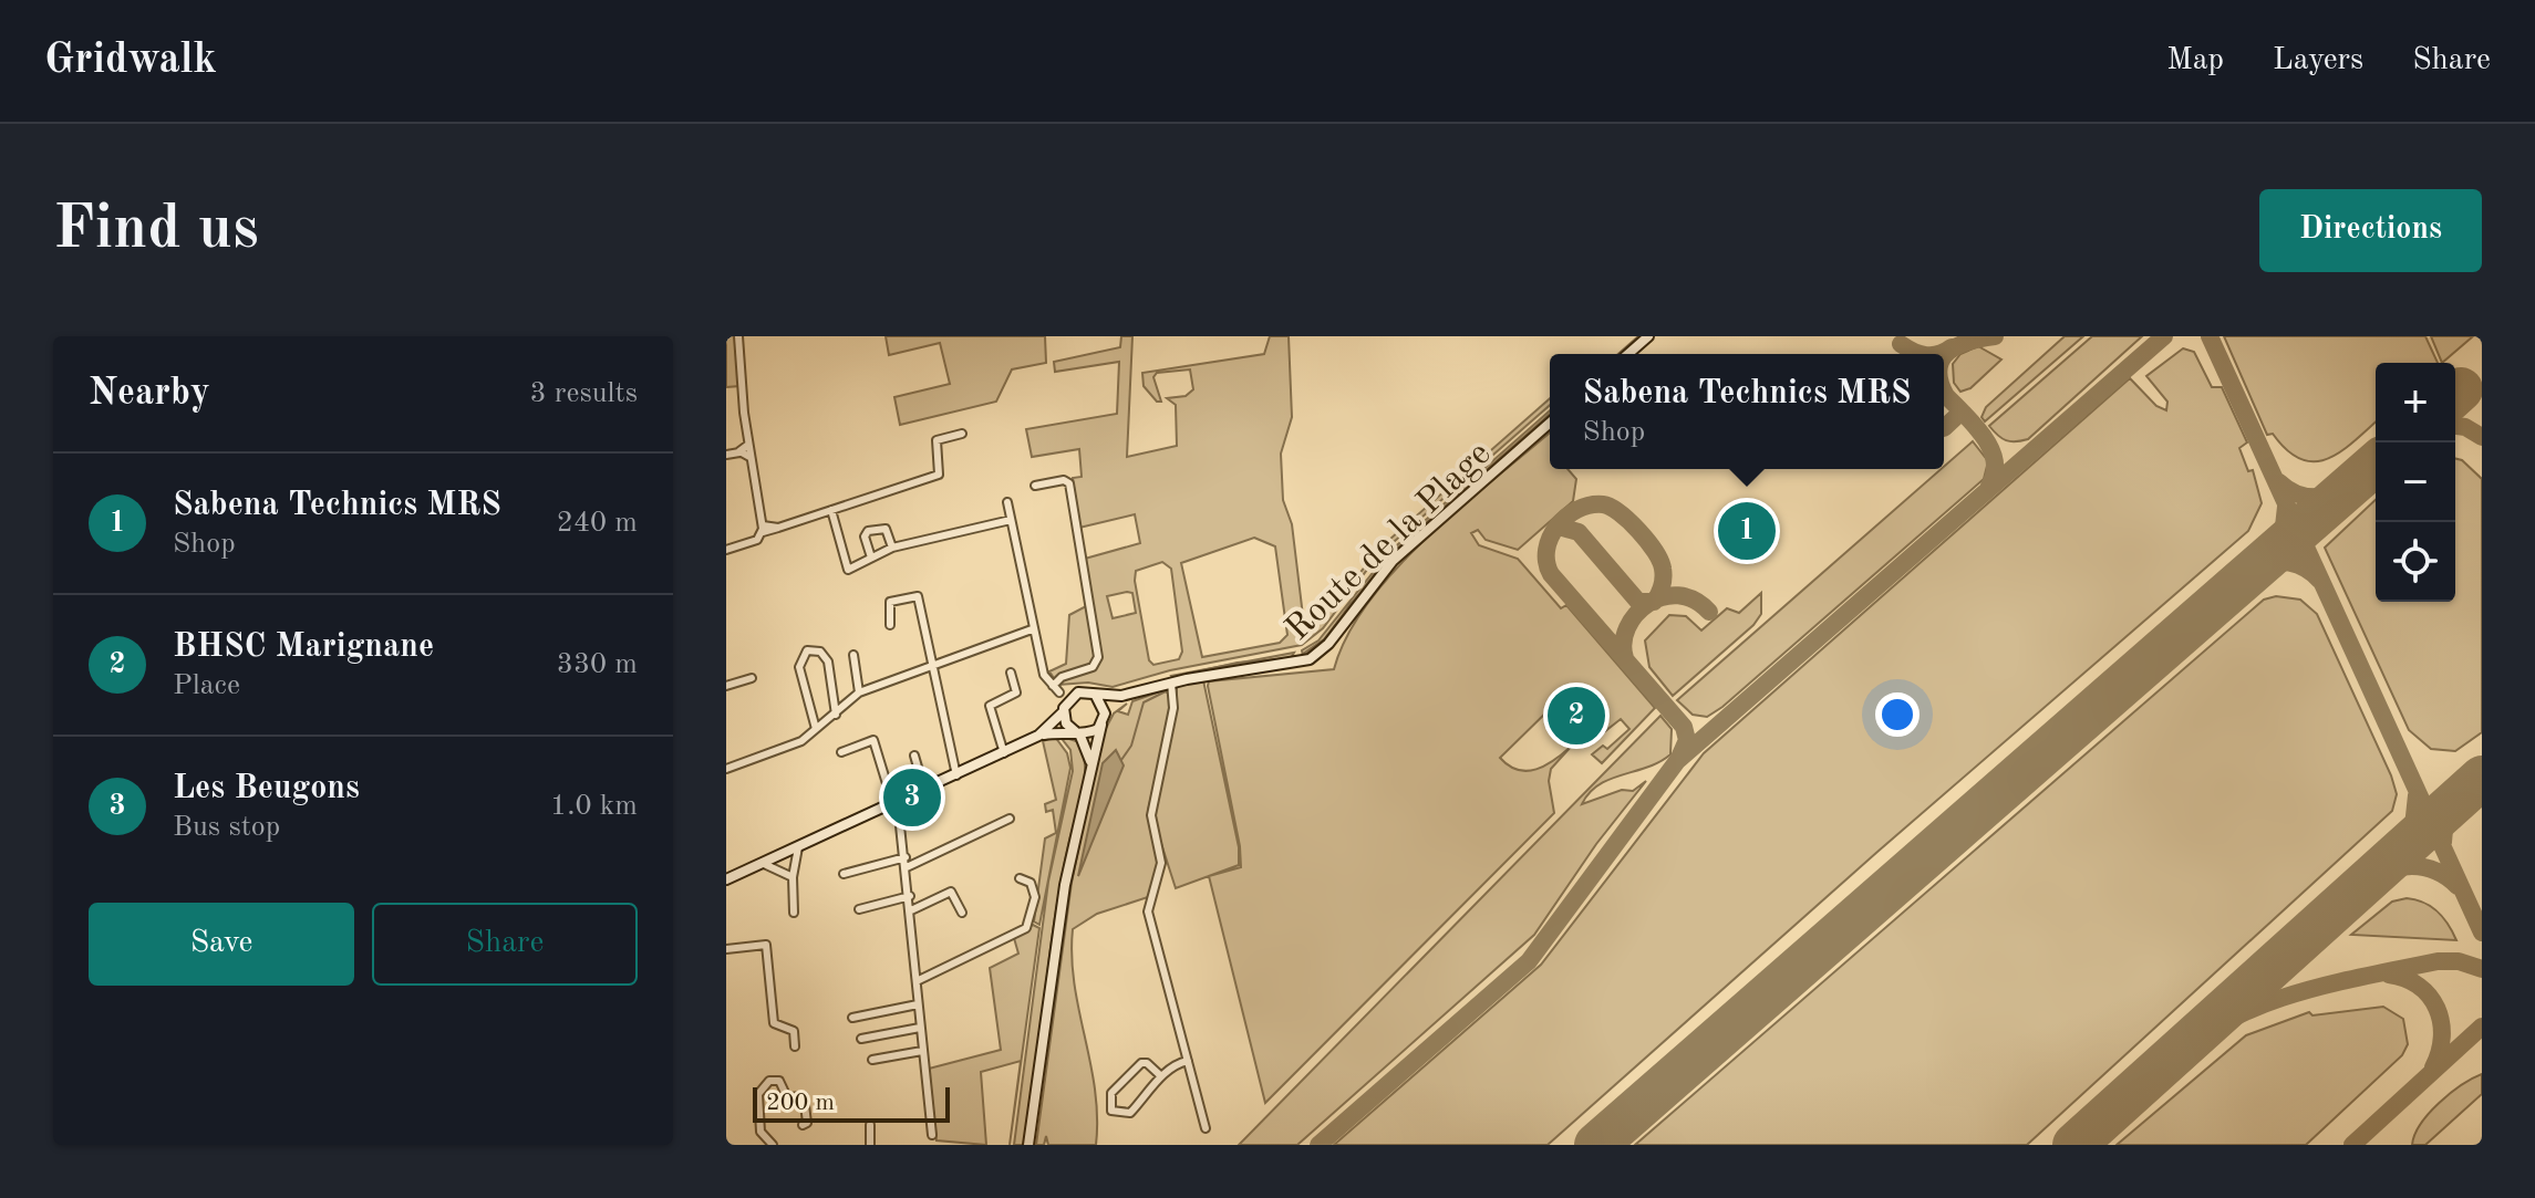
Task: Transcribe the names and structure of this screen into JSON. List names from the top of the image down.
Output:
{
  "streets": {
    "street": ["Route de la Plage"]
  },
  "scale_bar": "200 m",
  "page": {
    "header": "Gridwalk",
    "nav": ["Map", "Layers", "Share"],
    "buttons": [
      "Directions",
      ["Save", "Share"]
    ],
    "title": "Find us",
    "heading": ["Nearby", "3 results"],
    "popup": ["Sabena Technics MRS", "Shop"],
    "map_buttons": ["+", "−"],
    "list": [
      {
        "mark": "1",
        "name": "Sabena Technics MRS",
        "note": "Shop",
        "value": "240 m"
      },
      {
        "mark": "2",
        "name": "BHSC Marignane",
        "note": "Place",
        "value": "330 m"
      },
      {
        "mark": "3",
        "name": "Les Beugons",
        "note": "Bus stop",
        "value": "1.0 km"
      }
    ],
    "pins": ["1", "2", "3"],
    "scale": "200 m"
  }
}
